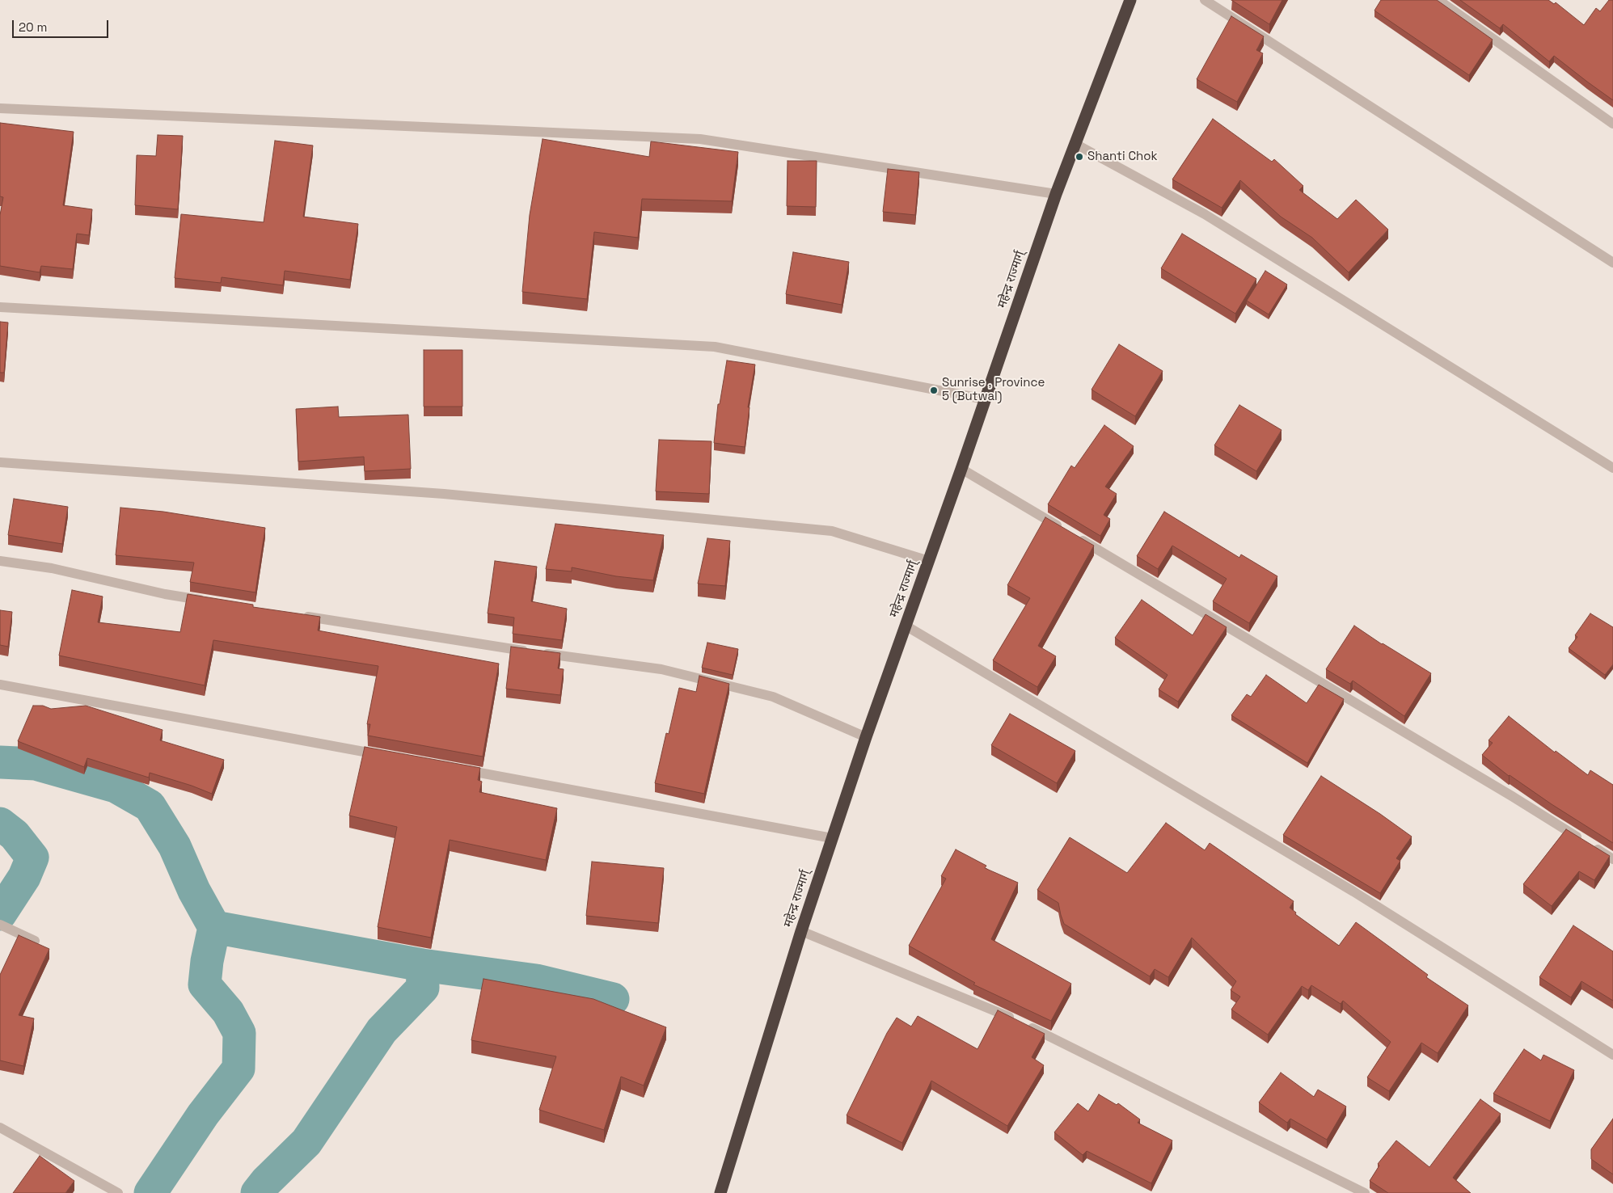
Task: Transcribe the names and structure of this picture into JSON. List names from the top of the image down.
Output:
{
  "streets": {
    "highway": ["महेन्द्र राज्मार्ग्"]
  },
  "places": ["Shanti Chok", "Sunrise , Province 5 (Butwal)"],
  "scale_bar": "20 m"
}
